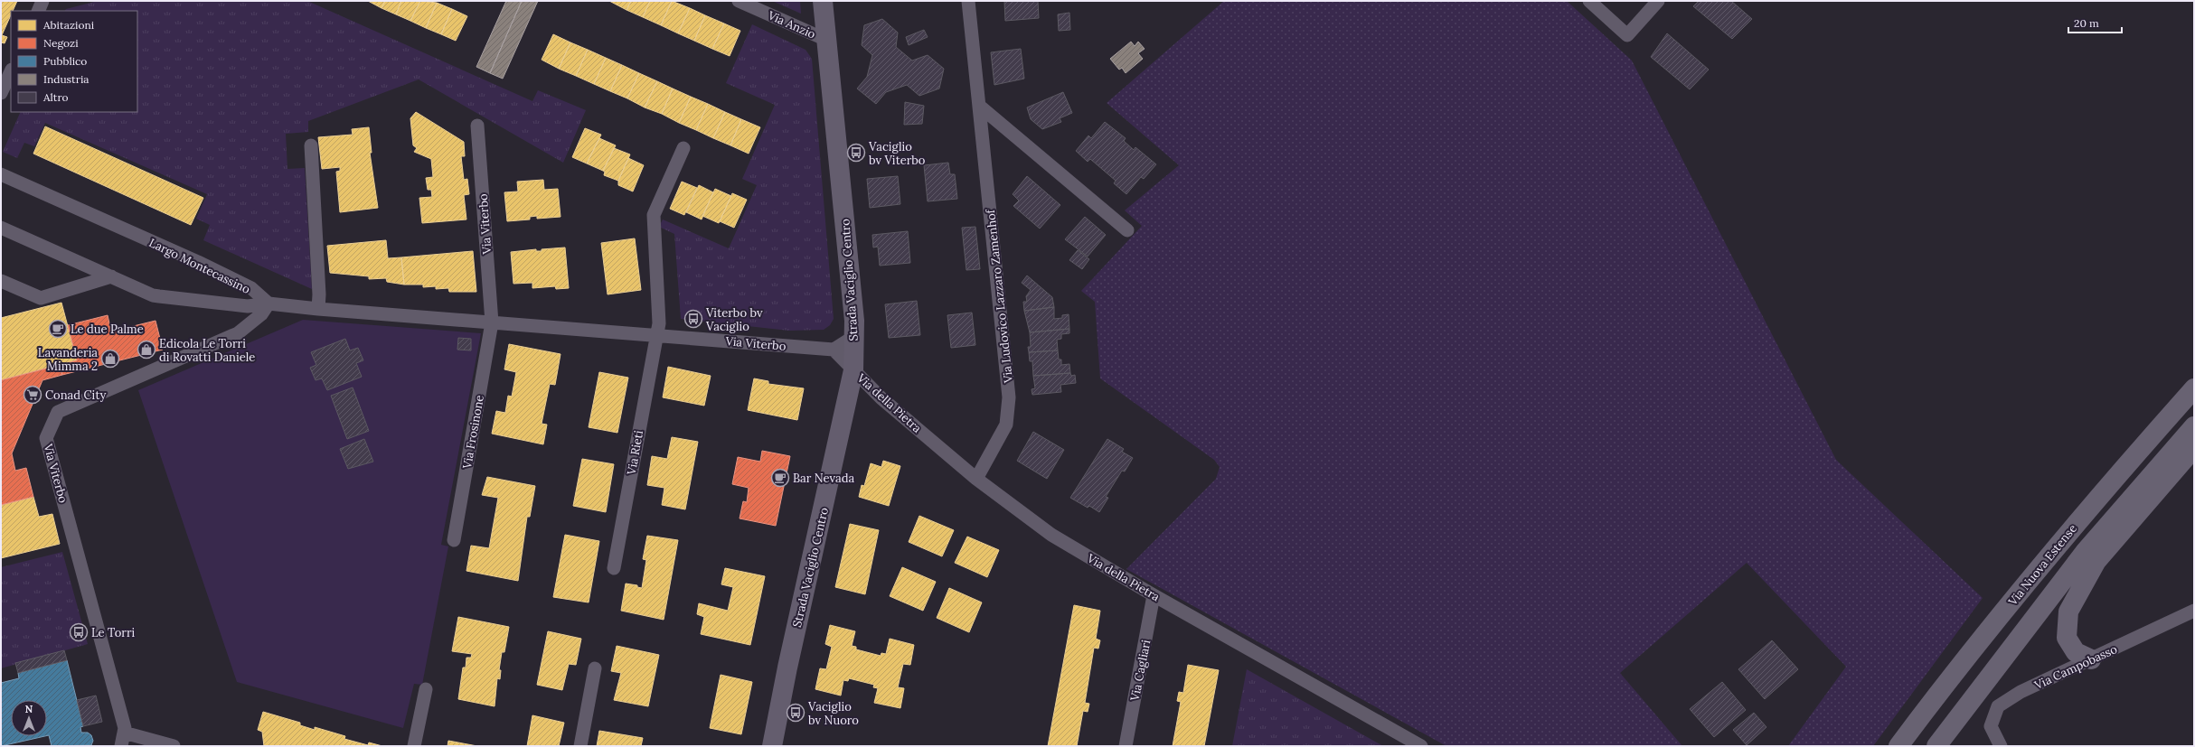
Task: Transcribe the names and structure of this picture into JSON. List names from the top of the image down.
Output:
{
  "streets": {
    "highway": ["Via Nuova Estense"],
    "street": [
      "Via Anzio",
      "Via Viterbo",
      "Largo Montecassino",
      "Strada Vaciglio Centro",
      "Via Ludovico Lazzaro Zamenhof",
      "Via della Pietra",
      "Via Frosinone",
      "Via Rieti",
      "Via Campobasso",
      "Via Cagliari"
    ]
  },
  "crossings": [
    ["Via Anzio", "Strada Vaciglio Centro"],
    ["Via Viterbo", "Largo Montecassino"],
    ["Via Viterbo", "Via Frosinone"],
    ["Via Viterbo", "Via Rieti"],
    ["Strada Vaciglio Centro", "Via della Pietra"],
    ["Via Ludovico Lazzaro Zamenhof", "Via della Pietra"],
    ["Via della Pietra", "Via Cagliari"]
  ],
  "places": {
    "bus stop": [
      "Vaciglio bv Viterbo",
      "Viterbo bv Vaciglio",
      "Le Torri",
      "Vaciglio bv Nuoro"
    ],
    "cafe": ["Le due Palme", "Bar Nevada"],
    "shop": ["Edicola Le Torri di Rovatti Daniele", "Lavanderia Mimma 2"],
    "supermarket": ["Conad City"]
  },
  "legend": [
    "Abitazioni",
    "Negozi",
    "Pubblico",
    "Industria",
    "Altro"
  ],
  "scale_bar": "20 m",
  "north": "top"
}
